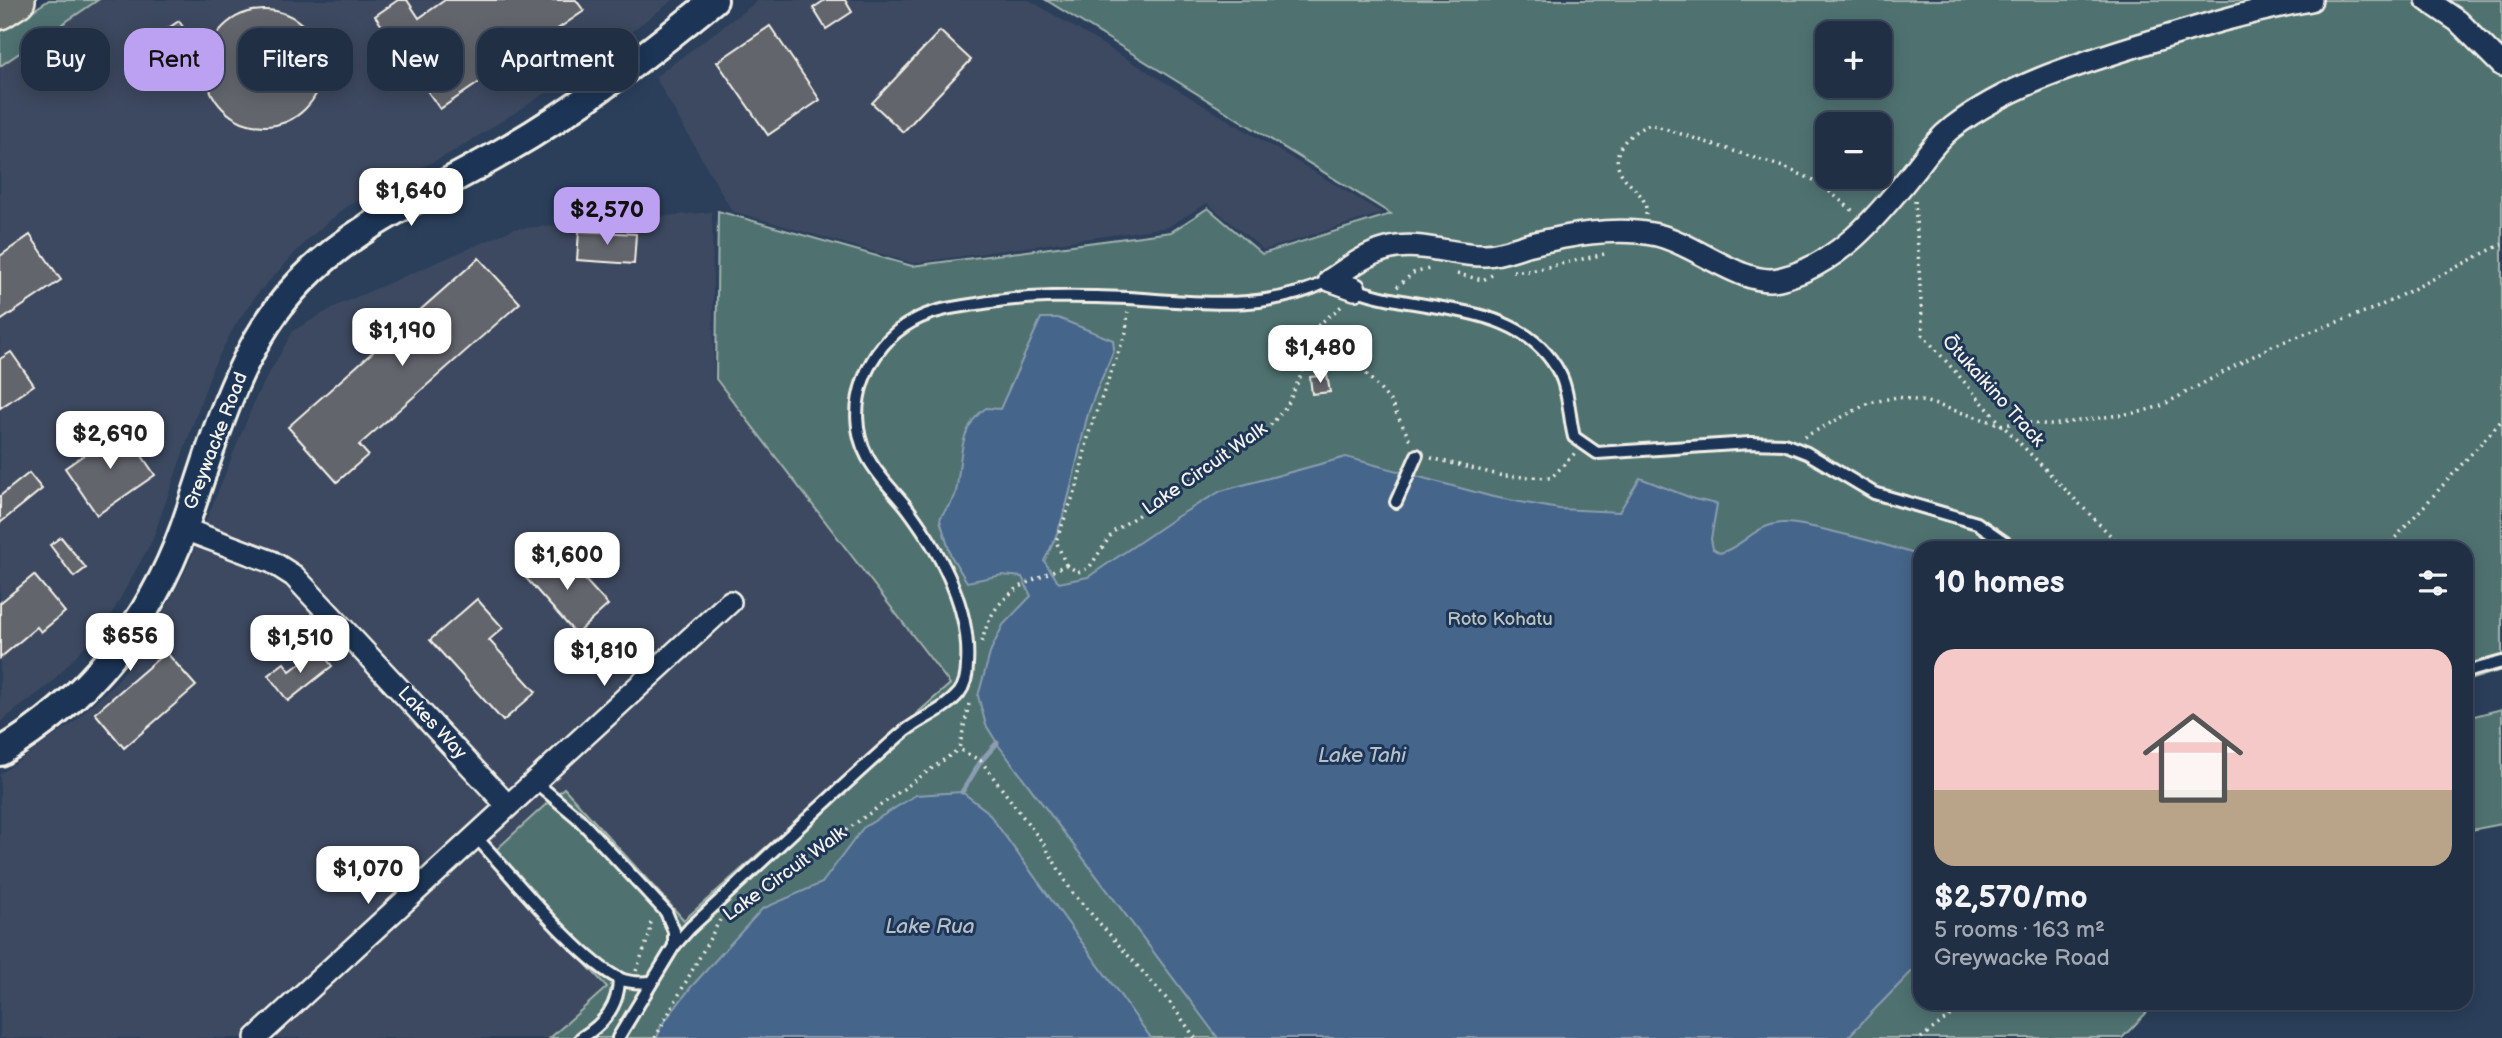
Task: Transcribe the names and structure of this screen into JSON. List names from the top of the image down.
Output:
{
  "streets": {
    "street": ["Greywacke Road", "Lakes Way"],
    "path": ["Ōtukaikino Track", "Lake Circuit Walk"]
  },
  "crossings": [
    ["Greywacke Road", "Lakes Way"]
  ],
  "water": ["Lake Tahi", "Lake Rua"],
  "parks": ["Roto Kohatu"],
  "page": {
    "map_buttons": ["+", "−"],
    "chip": [
      "Buy",
      "Rent",
      "Filters",
      "New",
      "Apartment"
    ],
    "price": [
      "$1,640",
      "$2,570",
      "$1,190",
      "$1,480",
      "$2,690",
      "$1,600",
      "$656",
      "$1,510",
      "$1,810",
      "$1,070"
    ],
    "heading": "10 homes",
    "list": [
      {
        "name": "$2,570/mo",
        "note": "5 rooms · 163 m² · Greywacke Road"
      }
    ]
  }
}
